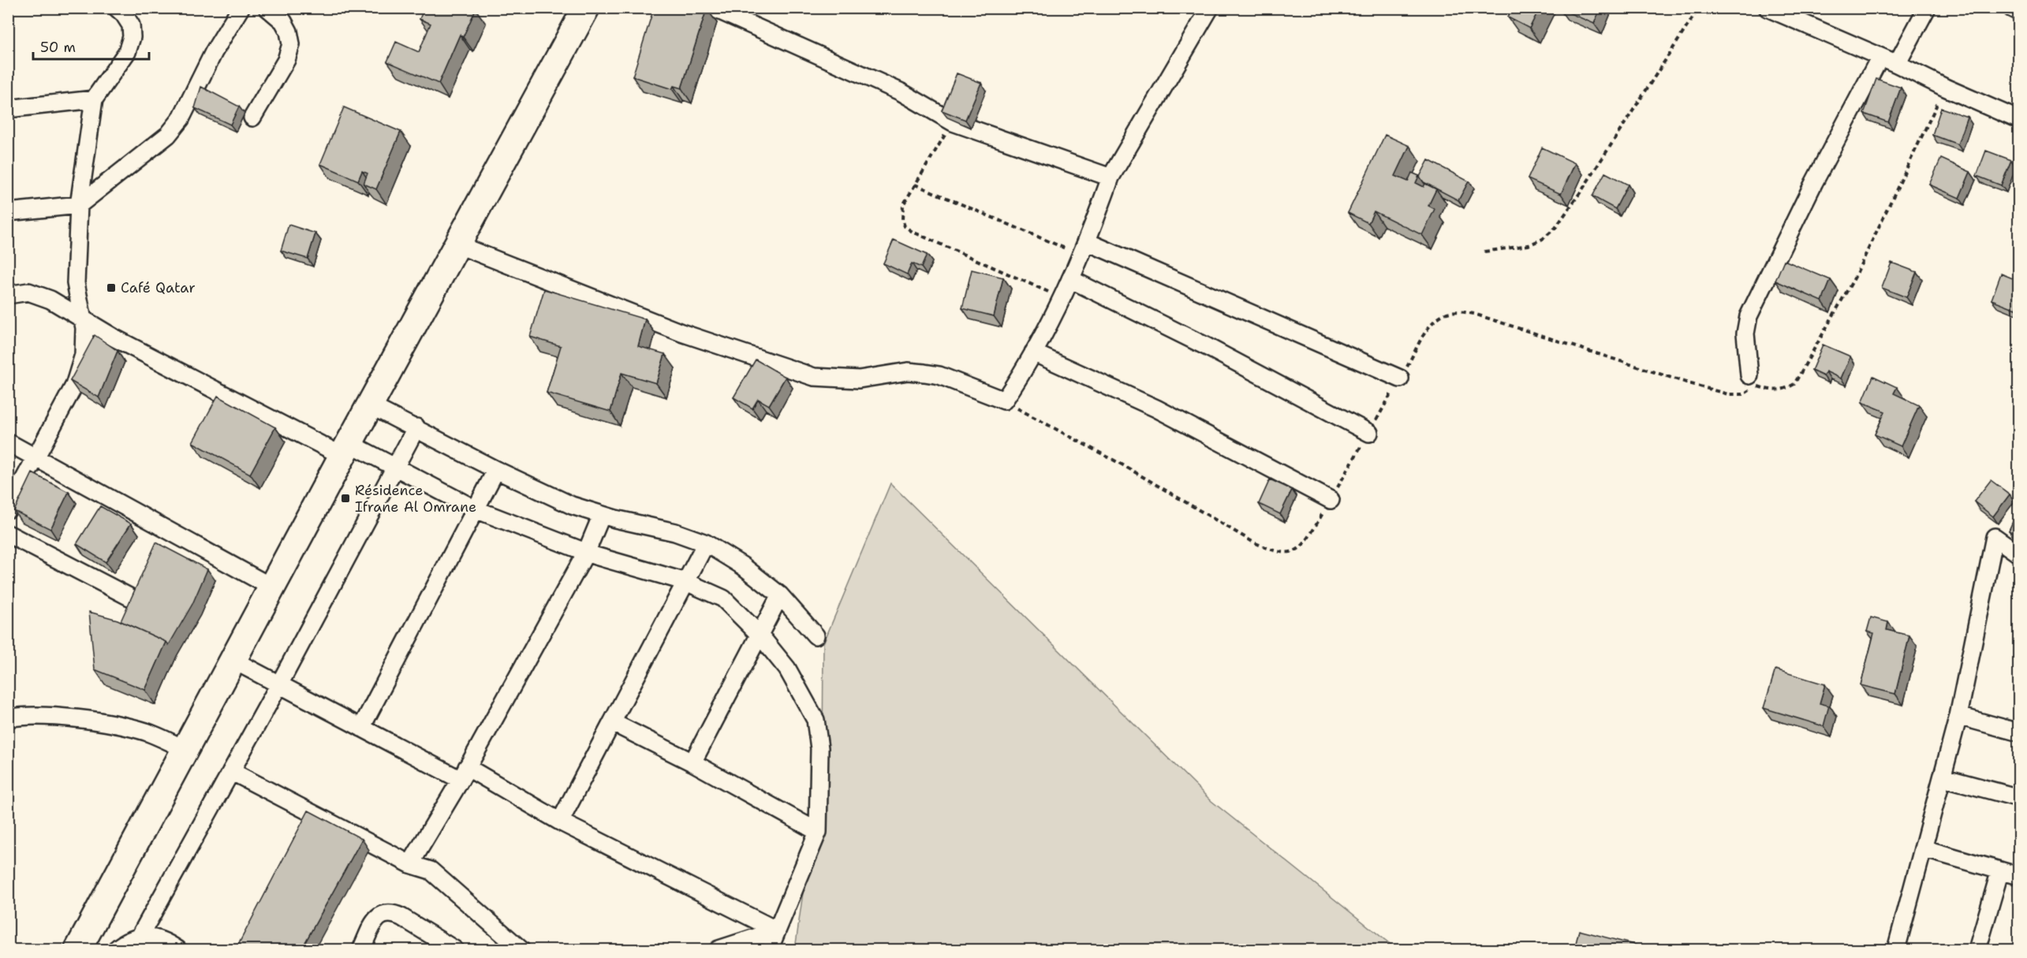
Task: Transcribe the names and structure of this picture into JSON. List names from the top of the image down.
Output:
{
  "places": {
    "transit": ["Café Qatar", "Résidence Ifrane Al Omrane"]
  },
  "scale_bar": "50 m"
}
